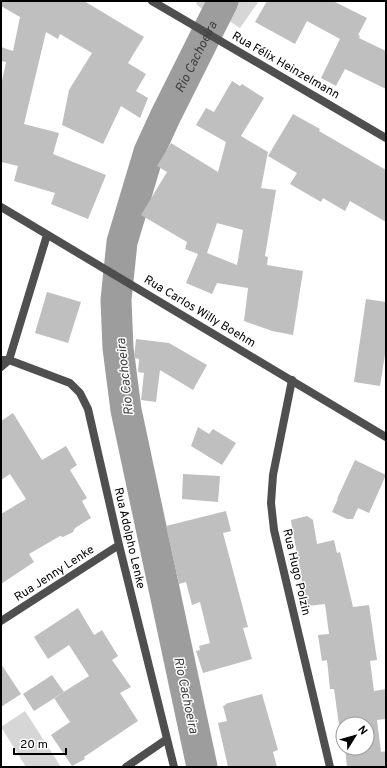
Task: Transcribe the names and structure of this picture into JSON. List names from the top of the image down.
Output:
{
  "streets": {
    "street": [
      "Rua Félix Heinzelmann",
      "Rua Carlos Willy Boehm",
      "Rua Adolpho Lenke",
      "Rua Hugo Polzin",
      "Rua Jenny Lenke"
    ]
  },
  "crossings": [
    ["Rua Carlos Willy Boehm", "Rua Hugo Polzin"],
    ["Rua Adolpho Lenke", "Rua Jenny Lenke"]
  ],
  "water": ["Rio Cachoeira"],
  "scale_bar": "20 m",
  "north": "top right"
}
